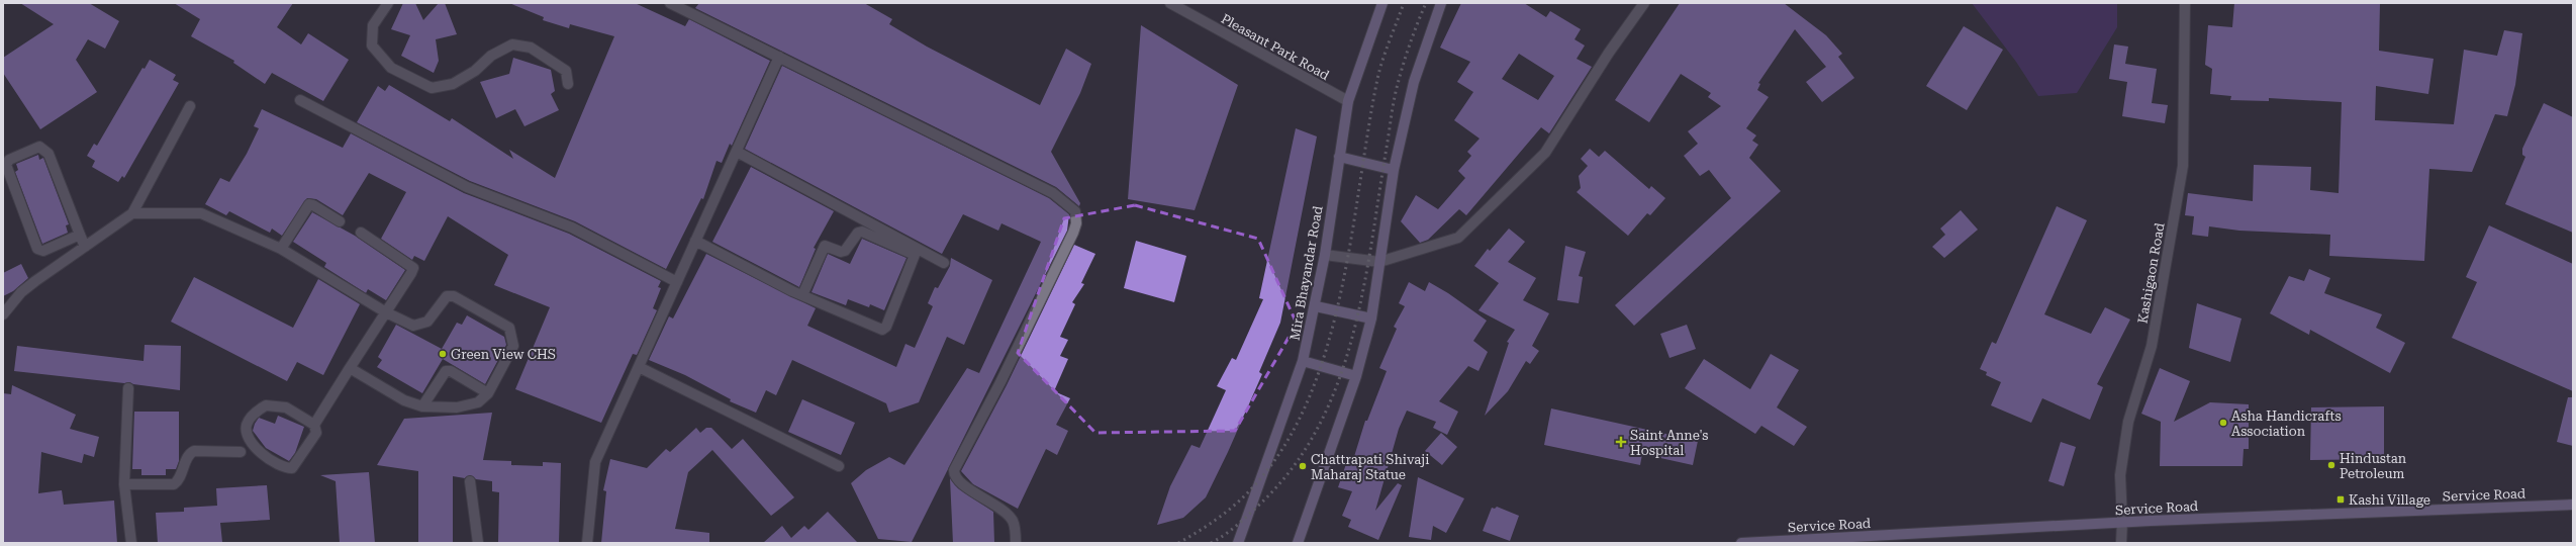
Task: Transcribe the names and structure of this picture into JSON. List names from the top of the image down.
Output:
{
  "streets": {
    "main road": ["Mira Bhayandar Road", "Service Road"],
    "street": ["Pleasant Park Road", "Kashigaon Road"]
  },
  "crossings": [
    ["Pleasant Park Road", "Mira Bhayandar Road"],
    ["Kashigaon Road", "Service Road"]
  ],
  "places": {
    "other": [
      "Green View CHS",
      "Asha Handicrafts Association",
      "Hindustan Petroleum",
      "Chattrapati Shivaji Maharaj Statue"
    ],
    "health": ["Saint Anne's Hospital"],
    "transit": ["Kashi Village"]
  }
}
